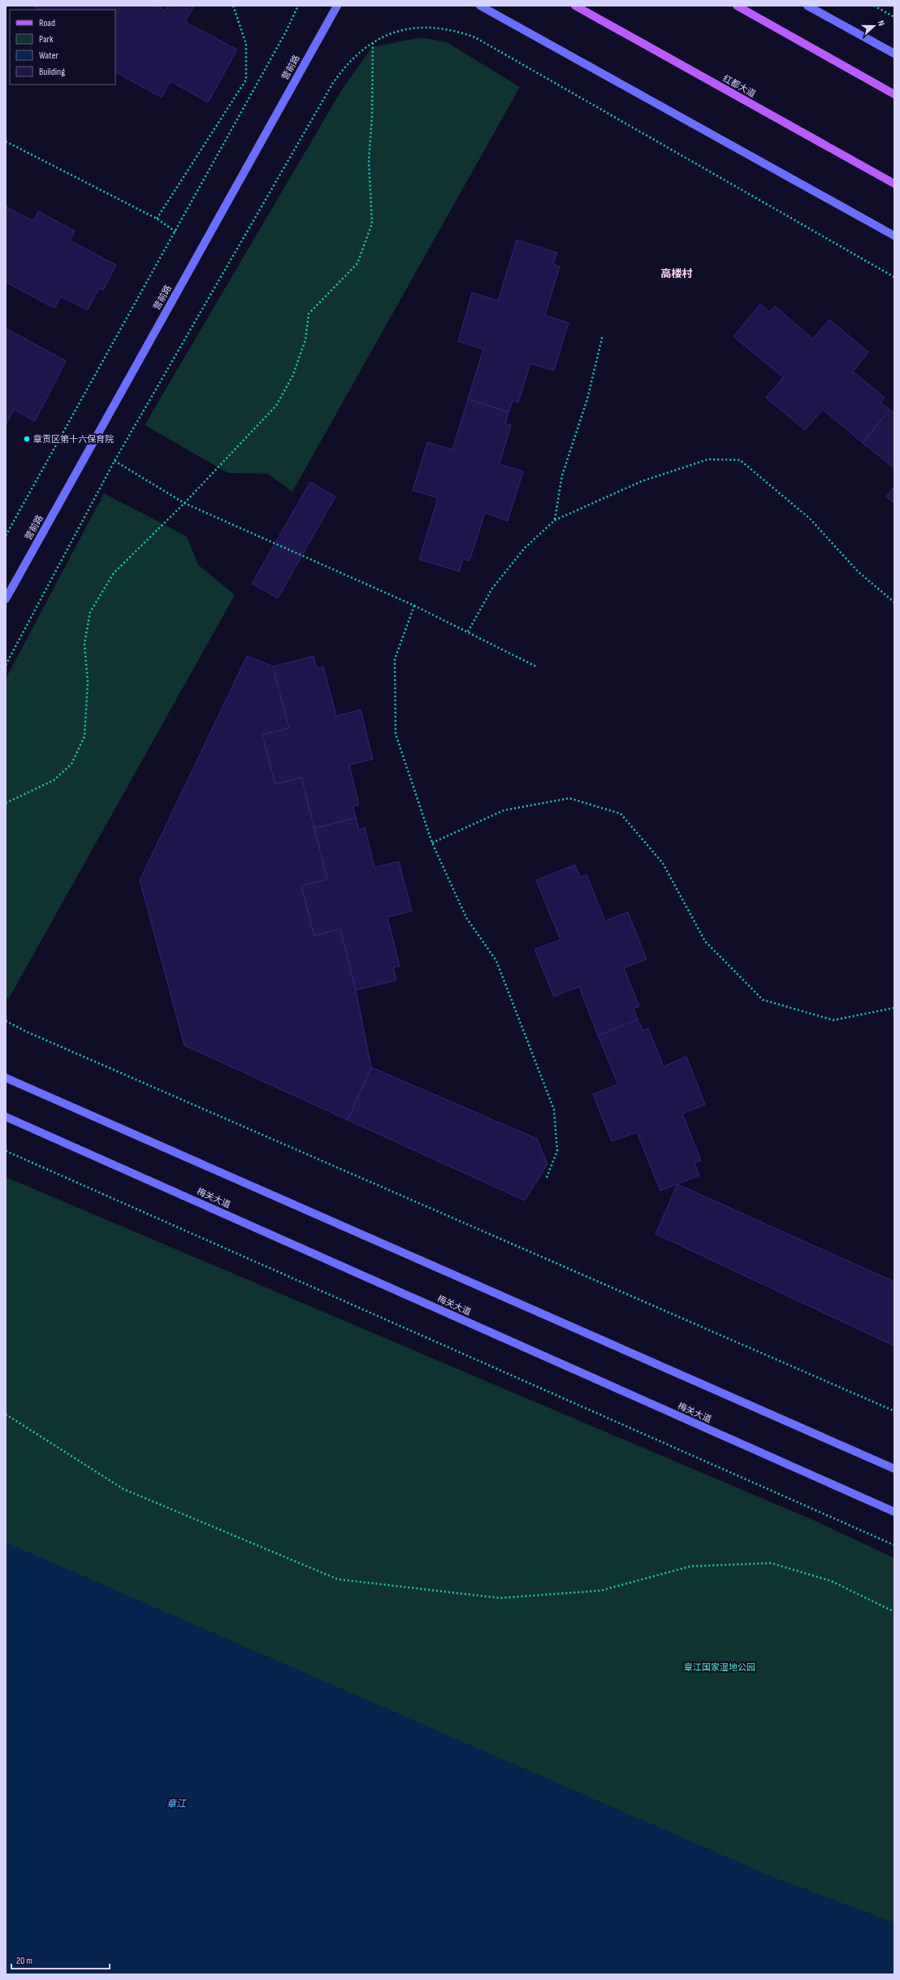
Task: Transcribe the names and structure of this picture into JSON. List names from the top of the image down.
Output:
{
  "streets": {
    "main road": ["营前路", "红都大道", "梅关大道"]
  },
  "districts": ["高楼村"],
  "water": ["章江"],
  "parks": ["章江国家湿地公园"],
  "places": ["章贡区第十六保育院"],
  "legend": [
    "Road",
    "Park",
    "Water",
    "Building"
  ],
  "scale_bar": "20 m",
  "north": "right"
}
